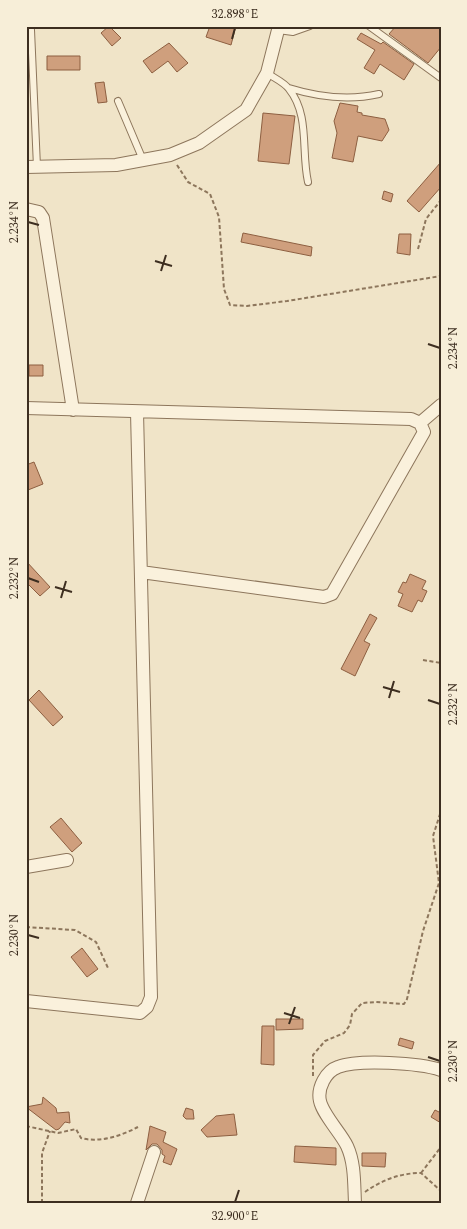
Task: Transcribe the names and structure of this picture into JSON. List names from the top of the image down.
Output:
{
  "coordinates": [
    "32.898°E",
    "2.234°N",
    "2.232°N",
    "2.230°N",
    "32.900°E"
  ]
}
